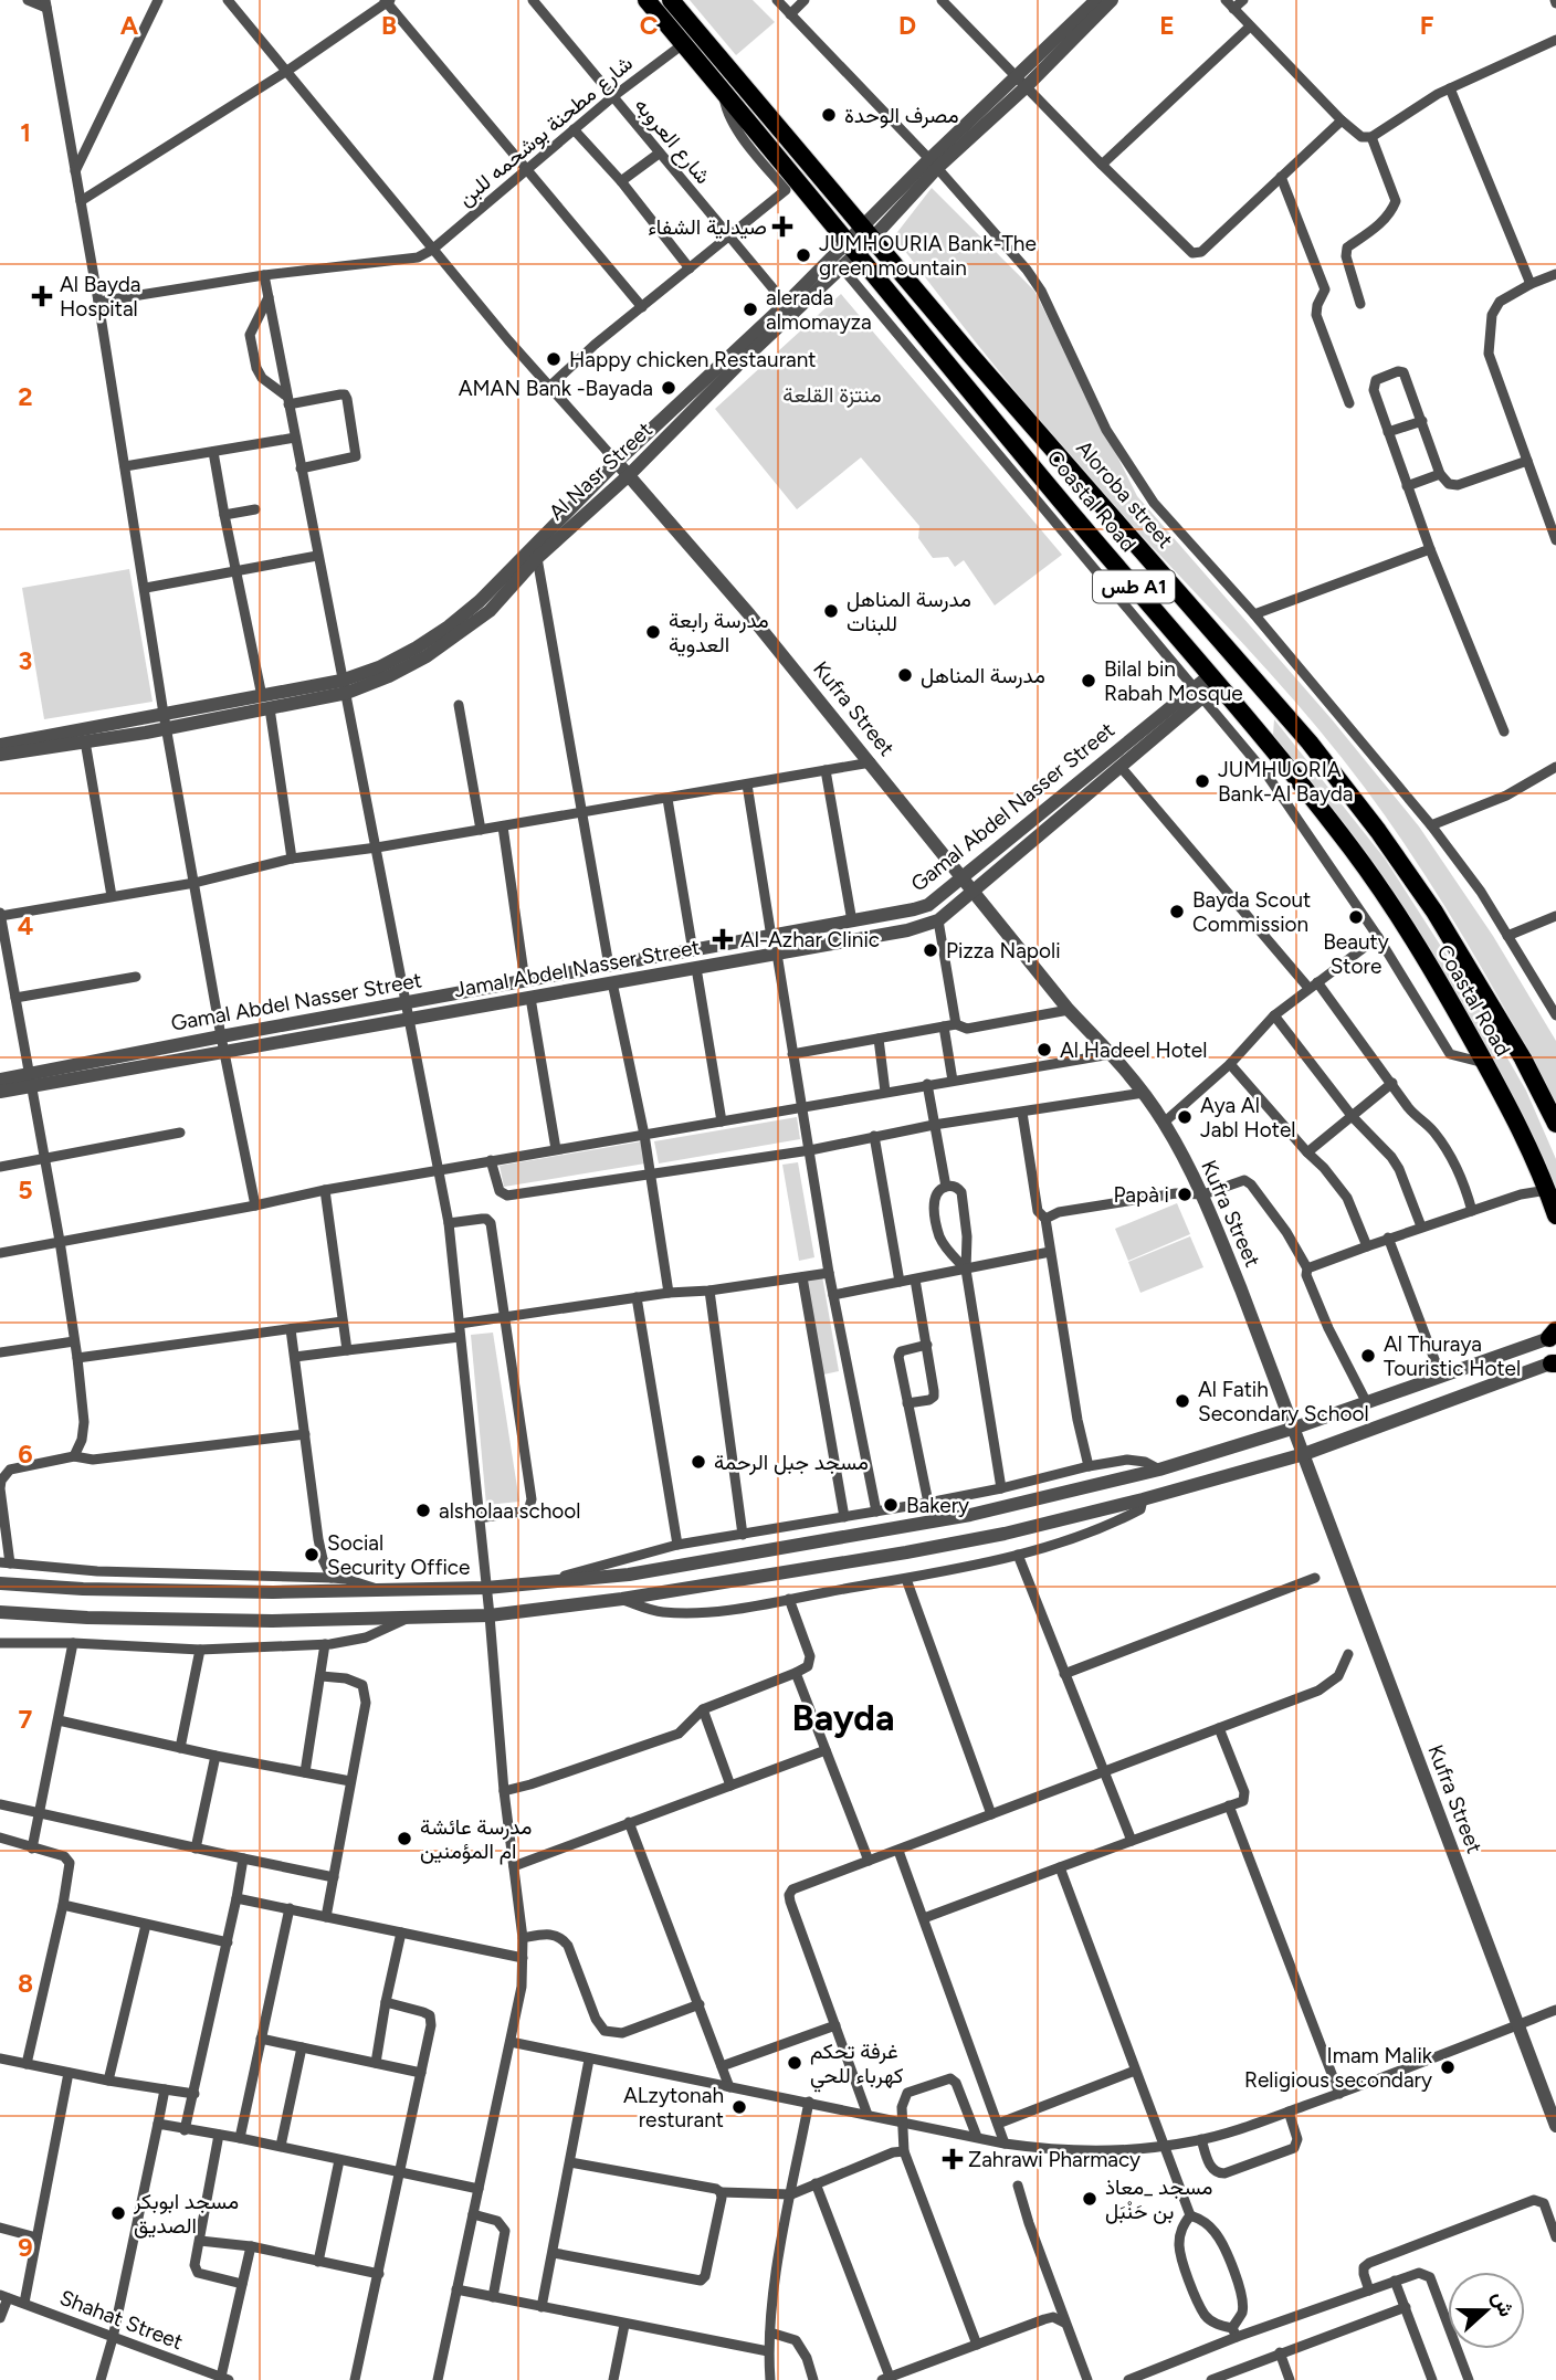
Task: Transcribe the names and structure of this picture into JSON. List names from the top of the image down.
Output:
{
  "streets": {
    "highway": ["Aloroba street", "Coastal Road", "طس A1"],
    "street": [
      "شارع مطحنة بوشحمه للبن",
      "شارع العروبه",
      "Al Nasr Street",
      "Kufra Street",
      "Gamal Abdel Nasser Street",
      "Jamal Abdel Nasser Street",
      "Shahat Street"
    ]
  },
  "crossings": [
    ["شارع مطحنة بوشحمه للبن", "شارع العروبه"],
    ["شارع مطحنة بوشحمه للبن", "Coastal Road"],
    ["شارع العروبه", "Al Nasr Street"],
    ["Al Nasr Street", "Aloroba street"],
    ["Al Nasr Street", "Coastal Road"],
    ["Al Nasr Street", "Kufra Street"],
    ["Coastal Road", "Gamal Abdel Nasser Street"],
    ["Coastal Road", "Jamal Abdel Nasser Street"],
    ["Kufra Street", "Gamal Abdel Nasser Street"],
    ["Kufra Street", "Jamal Abdel Nasser Street"],
    ["Gamal Abdel Nasser Street", "Jamal Abdel Nasser Street"]
  ],
  "districts": ["Bayda"],
  "parks": ["منتزة القلعة"],
  "places": {
    "other": [
      "مصرف الوحدة",
      "JUMHOURIA Bank-The green mountain",
      "alerada almomayza",
      "Happy chicken Restaurant",
      "AMAN Bank -Bayada",
      "مدرسة المناهل للبنات",
      "مدرسة رابعة العدوية",
      "مدرسة المناهل",
      "Bilal bin Rabah Mosque",
      "JUMHUORIA Bank-Al Bayda",
      "Bayda Scout Commission",
      "Beauty Store",
      "Pizza Napoli",
      "Al Hadeel Hotel",
      "Aya Al Jabl Hotel",
      "Papà i",
      "Al Thuraya Touristic Hotel",
      "Al Fatih Secondary School",
      "مسجد جبل الرحمة",
      "Bakery",
      "alsholaa school",
      "Social Security Office",
      "مدرسة عائشة ام المؤمنين",
      "غرفة تحكم كهرباء للحي",
      "Imam Malik Religious secondary",
      "ALzytonah resturant",
      "مسجد _معاذ بن حَنْبَل",
      "مسجد ابوبكر الصديق"
    ],
    "health": [
      "صيدلية الشفاء",
      "Al Bayda Hospital",
      "Al-Azhar Clinic",
      "Zahrawi Pharmacy"
    ]
  },
  "north": "right",
  "grid": {
    "columns": [
      "A",
      "B",
      "C",
      "D",
      "E",
      "F"
    ],
    "rows": [
      "1",
      "2",
      "3",
      "4",
      "5",
      "6",
      "7",
      "8",
      "9"
    ]
  }
}
